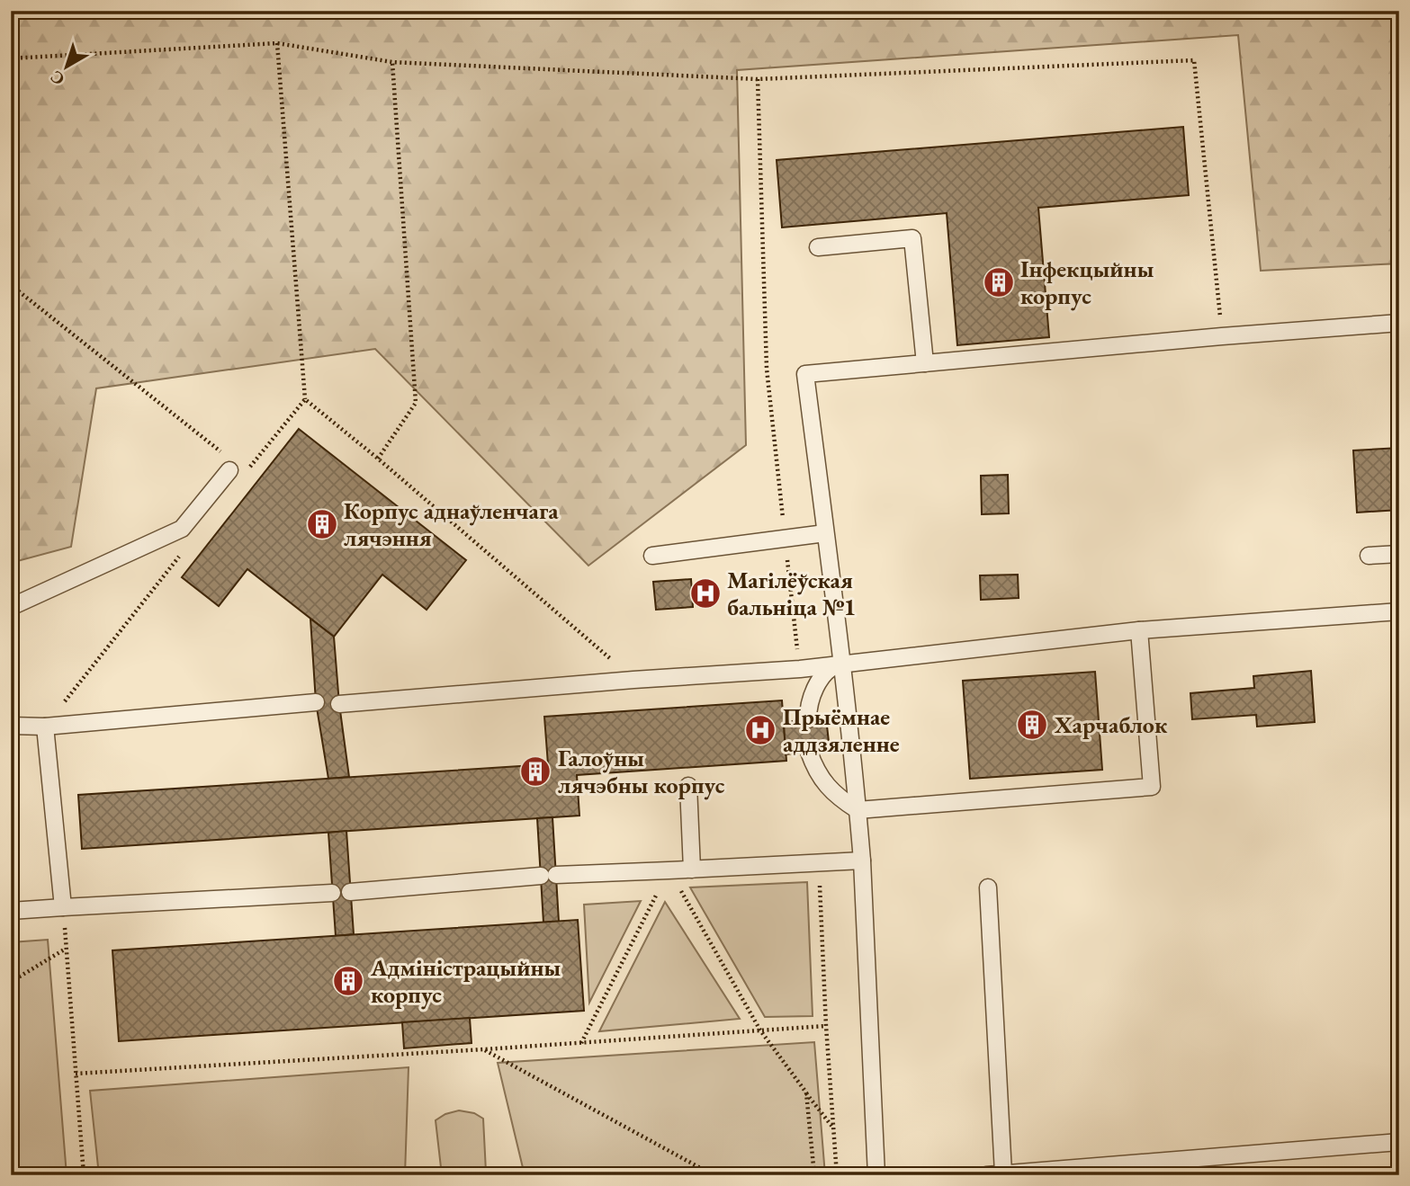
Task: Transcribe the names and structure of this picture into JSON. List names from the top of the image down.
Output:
{
  "places": {
    "building": [
      "Інфекцыйны корпус",
      "Корпус аднаўленчага лячэння",
      "Харчаблок",
      "Галоўны лячэбны корпус",
      "Адміністрацыйны корпус"
    ],
    "hospital": ["Магілёўская бальніца №1", "Прыёмнае аддзяленне"]
  },
  "north": "bottom left"
}
